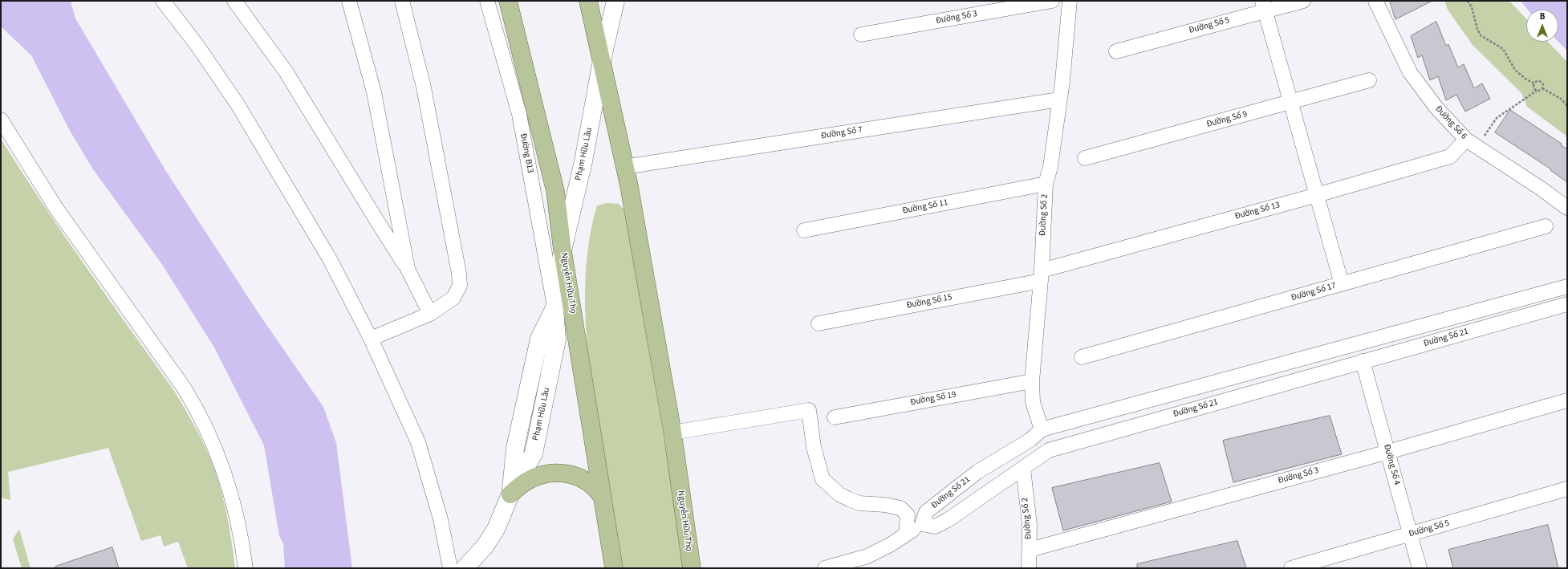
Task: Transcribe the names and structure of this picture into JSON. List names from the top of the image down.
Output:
{
  "streets": {
    "main road": ["Phạm Hữu Lầu", "Nguyễn Hữu Thọ"],
    "street": [
      "Đường Số 3",
      "Đường Số 5",
      "Đường Số 9",
      "Đường Số 6",
      "Đường Số 7",
      "Đường B13",
      "Đường Số 11",
      "Đường Số 13",
      "Đường Số 2",
      "Đường Số 17",
      "Đường Số 15",
      "Đường Số 21",
      "Đường Số 19",
      "Đường Số 4"
    ]
  },
  "crossings": [
    ["Đường Số 3", "Đường Số 2"],
    ["Đường Số 3", "Đường Số 4"],
    ["Đường Số 5", "Đường Số 4"],
    ["Đường Số 6", "Đường Số 13"],
    ["Đường Số 7", "Đường Số 2"],
    ["Đường Số 7", "Nguyễn Hữu Thọ"],
    ["Đường B13", "Phạm Hữu Lầu"],
    ["Phạm Hữu Lầu", "Nguyễn Hữu Thọ"],
    ["Đường Số 11", "Đường Số 2"],
    ["Đường Số 13", "Đường Số 2"],
    ["Đường Số 13", "Đường Số 15"],
    ["Đường Số 2", "Đường Số 15"],
    ["Đường Số 2", "Đường Số 21"],
    ["Đường Số 2", "Đường Số 19"],
    ["Đường Số 21", "Đường Số 4"]
  ],
  "north": "top"
}
